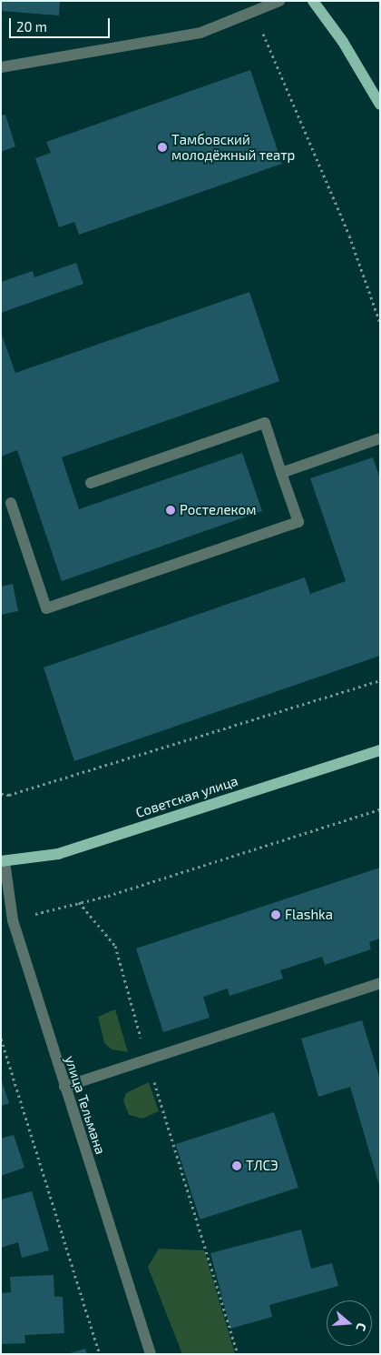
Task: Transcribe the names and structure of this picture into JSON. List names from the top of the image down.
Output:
{
  "streets": {
    "main road": ["Советская улица"],
    "street": ["улица Тельмана"]
  },
  "crossings": [
    ["Советская улица", "улица Тельмана"]
  ],
  "places": [
    "Тамбовский молодёжный театр",
    "Ростелеком",
    "Flashka",
    "ТЛСЭ"
  ],
  "scale_bar": "20 m",
  "north": "right"
}
